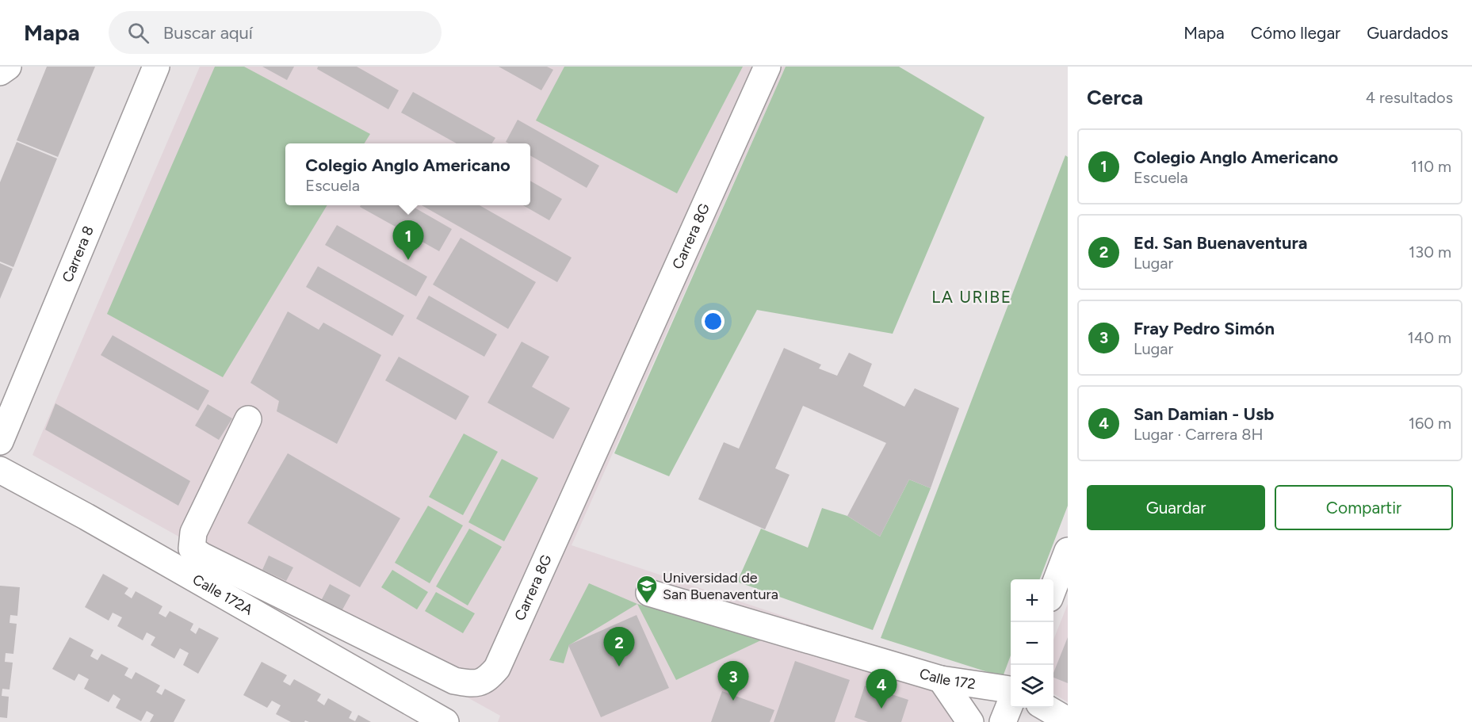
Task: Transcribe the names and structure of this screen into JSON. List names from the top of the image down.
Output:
{
  "streets": {
    "street": [
      "Carrera 8G",
      "Carrera 8",
      "Calle 172A",
      "Calle 172"
    ]
  },
  "districts": ["LA URIBE"],
  "places": {
    "school or university": ["Universidad de San Buenaventura"]
  },
  "page": {
    "header": "Mapa",
    "search": "Buscar aquí",
    "nav": ["Mapa", "Cómo llegar", "Guardados"],
    "heading": ["Cerca", "4 resultados"],
    "list": [
      {
        "mark": "1",
        "name": "Colegio Anglo Americano",
        "note": "Escuela",
        "value": "110 m"
      },
      {
        "mark": "2",
        "name": "Ed. San Buenaventura",
        "note": "Lugar",
        "value": "130 m"
      },
      {
        "mark": "3",
        "name": "Fray Pedro Simón",
        "note": "Lugar",
        "value": "140 m"
      },
      {
        "mark": "4",
        "name": "San Damian - Usb",
        "note": "Lugar · Carrera 8H",
        "value": "160 m"
      }
    ],
    "popup": ["Colegio Anglo Americano", "Escuela"],
    "pins": [
      "1",
      "2",
      "3",
      "4"
    ],
    "buttons": ["Guardar", "Compartir"],
    "map_buttons": ["+", "−"]
  }
}
